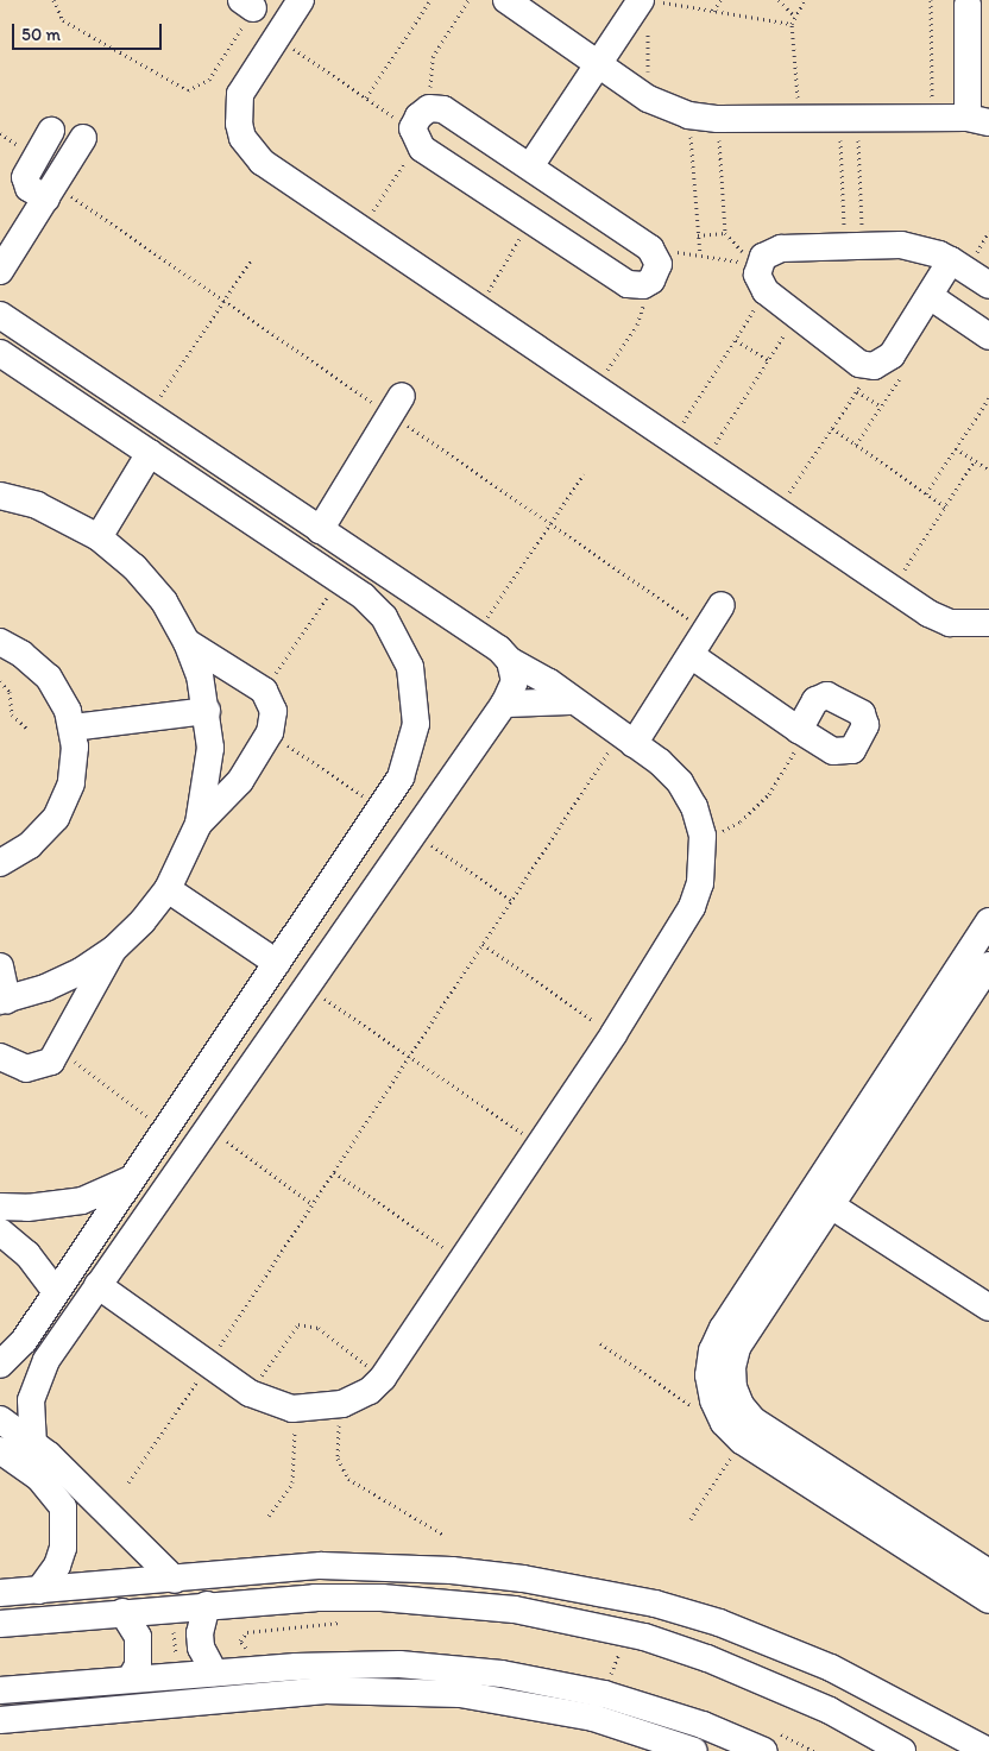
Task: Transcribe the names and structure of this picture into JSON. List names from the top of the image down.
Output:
{
  "scale_bar": "50 m"
}
